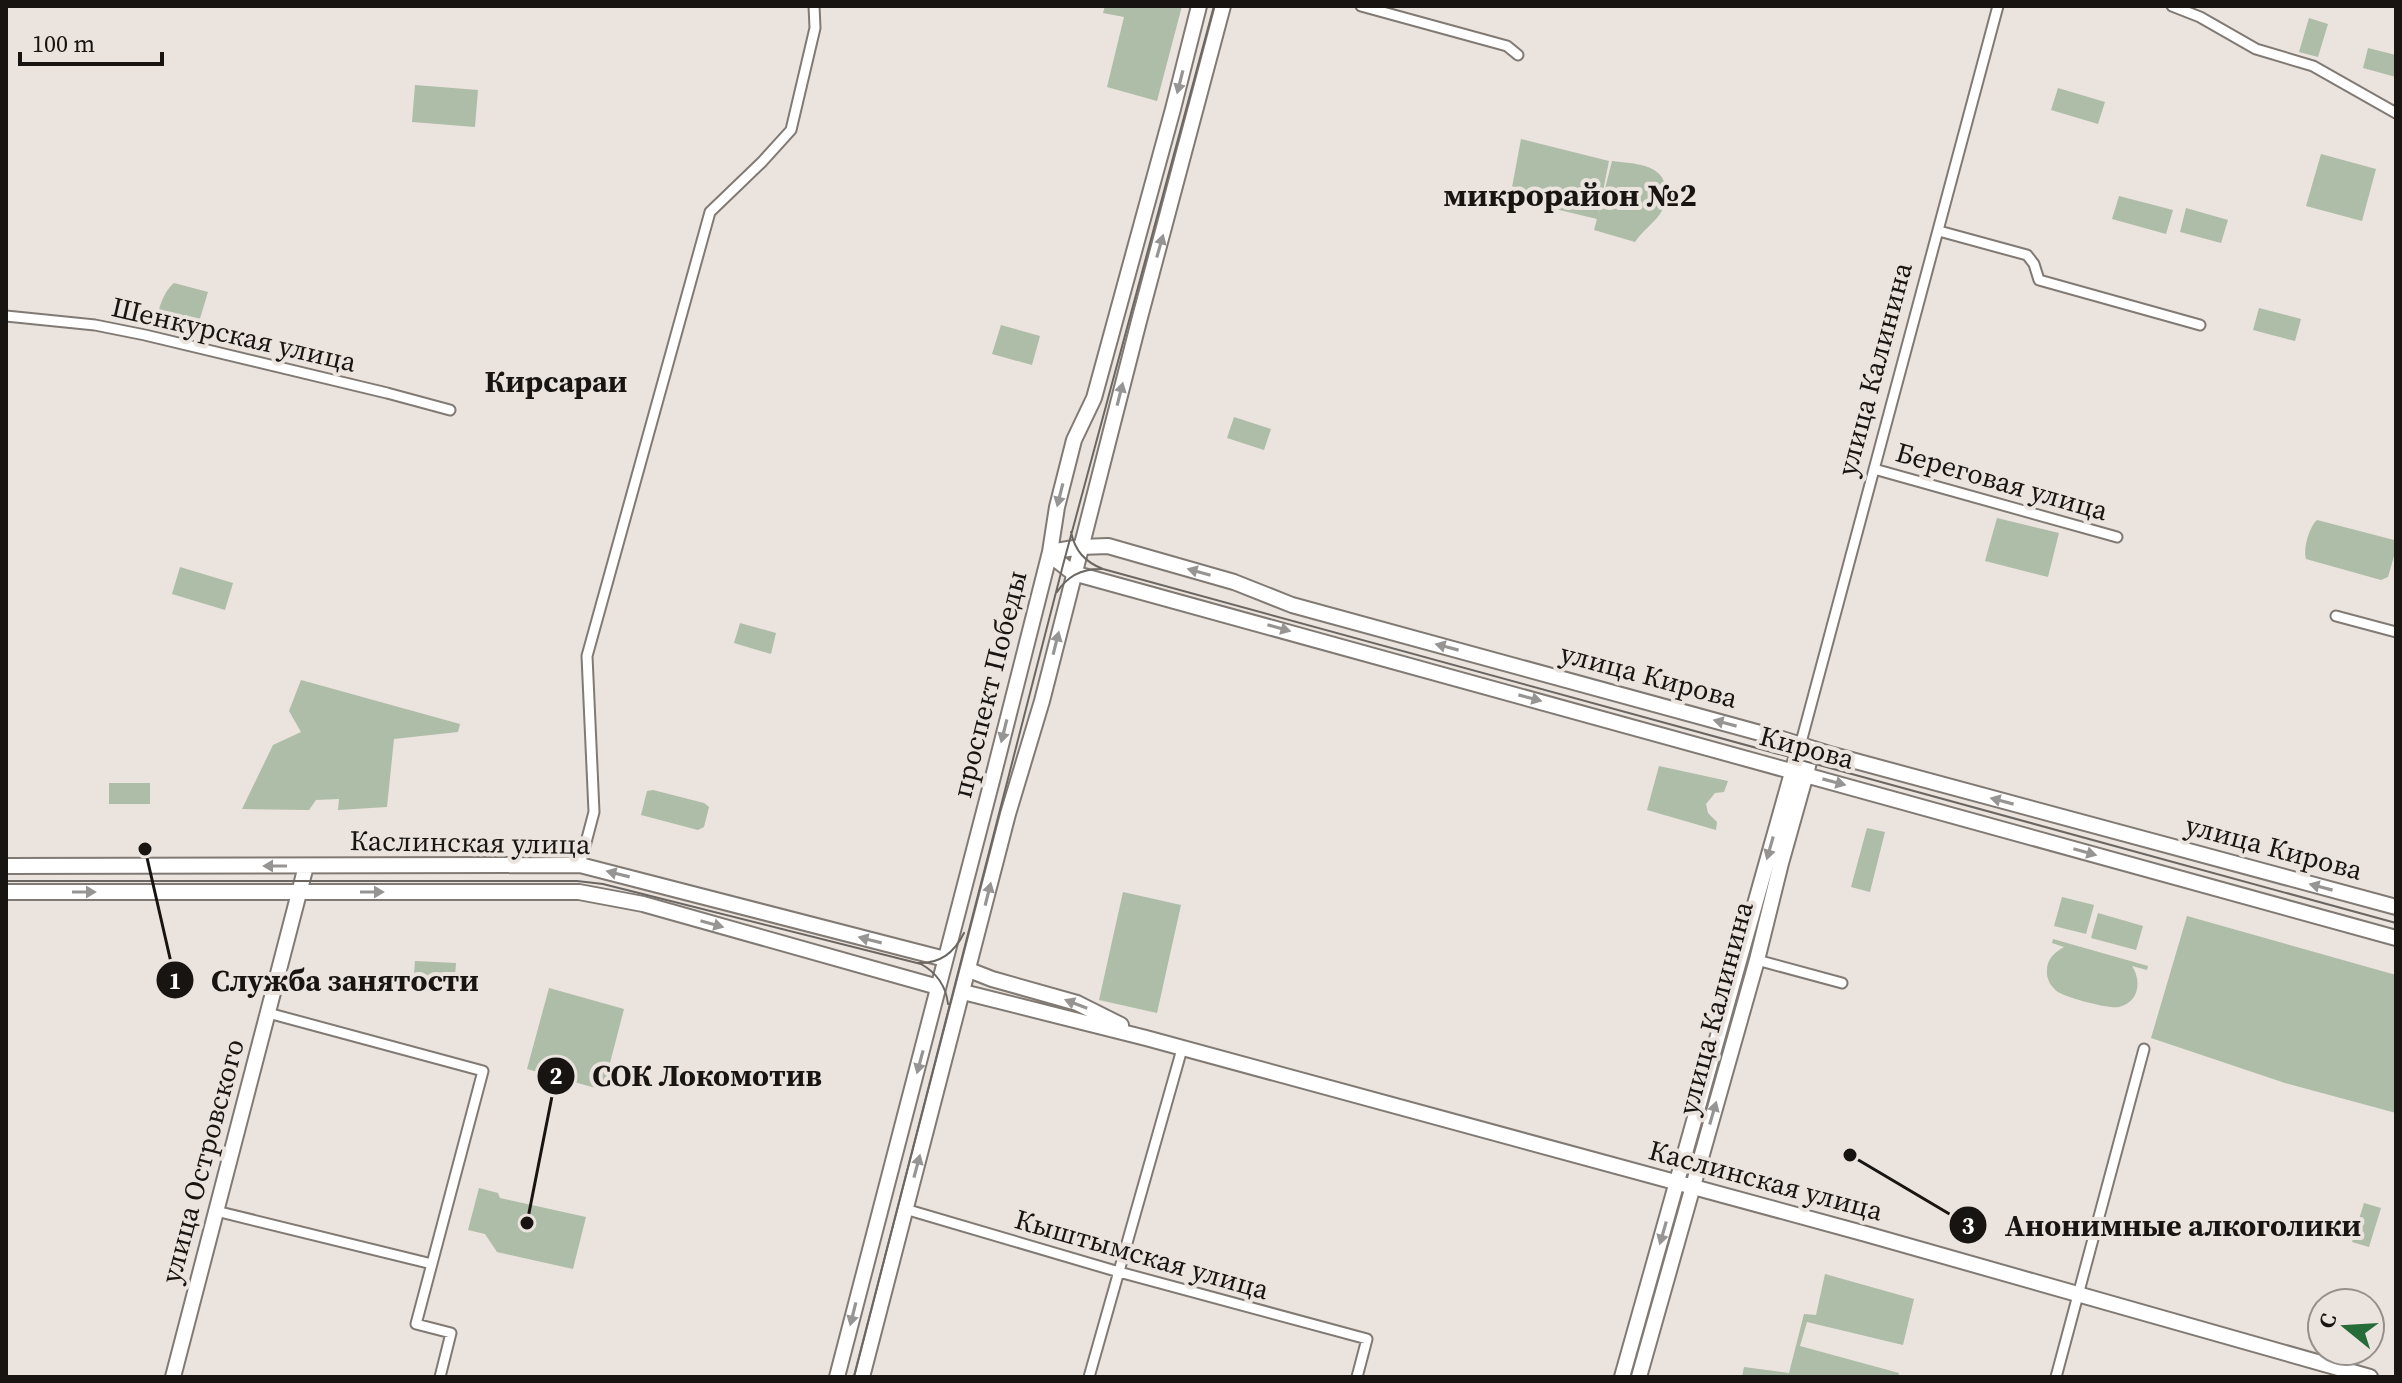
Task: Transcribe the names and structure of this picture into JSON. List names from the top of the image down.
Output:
{
  "streets": {
    "main road": [
      "улица Калинина",
      "улица Кирова",
      "проспект Победы",
      "Кирова",
      "Каслинская улица",
      "улица Островского"
    ],
    "street": ["Шенкурская улица", "Береговая улица", "Кыштымская улица"]
  },
  "crossings": [
    ["улица Калинина", "Береговая улица"],
    ["улица Калинина", "улица Кирова"],
    ["улица Калинина", "Кирова"],
    ["улица Калинина", "Каслинская улица"],
    ["улица Кирова", "проспект Победы"],
    ["проспект Победы", "Кирова"],
    ["проспект Победы", "Каслинская улица"],
    ["проспект Победы", "Кыштымская улица"],
    ["Каслинская улица", "улица Островского"]
  ],
  "one_way": ["улица Кирова", "Кирова"],
  "districts": ["микрорайон №2", "Кирсараи"],
  "places": ["Служба занятости", "Анонимные алкоголики", "СОК Локомотив"],
  "scale_bar": "100 m",
  "north": "left"
}
